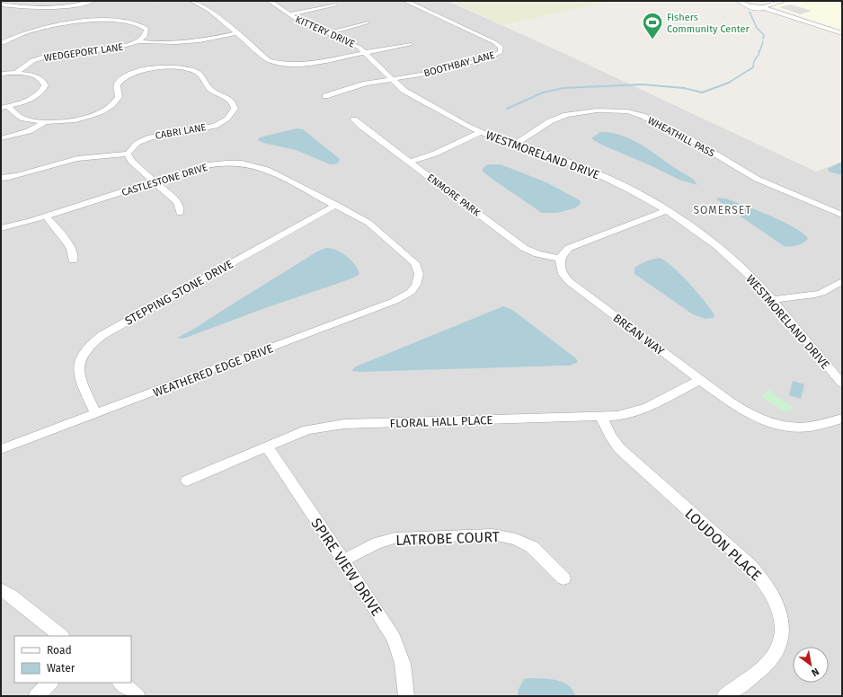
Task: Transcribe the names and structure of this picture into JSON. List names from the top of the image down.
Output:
{
  "streets": {
    "street": [
      "KITTERY DRIVE",
      "WEDGEPORT LANE",
      "BOOTHBAY LANE",
      "CABRI LANE",
      "WHEATHILL PASS",
      "WESTMORELAND DRIVE",
      "CASTLESTONE DRIVE",
      "ENMORE PARK",
      "STEPPING STONE DRIVE",
      "BREAN WAY",
      "WEATHERED EDGE DRIVE",
      "FLORAL HALL PLACE",
      "LATROBE COURT",
      "LOUDON PLACE",
      "SPIRE VIEW DRIVE"
    ]
  },
  "crossings": [
    ["KITTERY DRIVE", "BOOTHBAY LANE"],
    ["KITTERY DRIVE", "WESTMORELAND DRIVE"],
    ["WHEATHILL PASS", "WESTMORELAND DRIVE"],
    ["CASTLESTONE DRIVE", "STEPPING STONE DRIVE"],
    ["CASTLESTONE DRIVE", "WEATHERED EDGE DRIVE"],
    ["ENMORE PARK", "BREAN WAY"],
    ["STEPPING STONE DRIVE", "WEATHERED EDGE DRIVE"],
    ["BREAN WAY", "FLORAL HALL PLACE"],
    ["FLORAL HALL PLACE", "LOUDON PLACE"],
    ["FLORAL HALL PLACE", "SPIRE VIEW DRIVE"],
    ["LATROBE COURT", "SPIRE VIEW DRIVE"]
  ],
  "districts": ["SOMERSET"],
  "places": {
    "sports": ["Fishers Community Center"]
  },
  "legend": ["Road", "Water"],
  "north": "bottom right"
}
